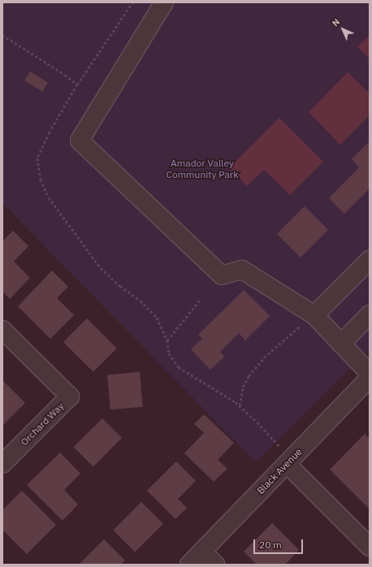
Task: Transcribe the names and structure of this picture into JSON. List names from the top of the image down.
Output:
{
  "streets": {
    "street": ["Orchard Way", "Black Avenue"]
  },
  "parks": ["Amador Valley Community Park"],
  "scale_bar": "20 m",
  "north": "top left"
}
